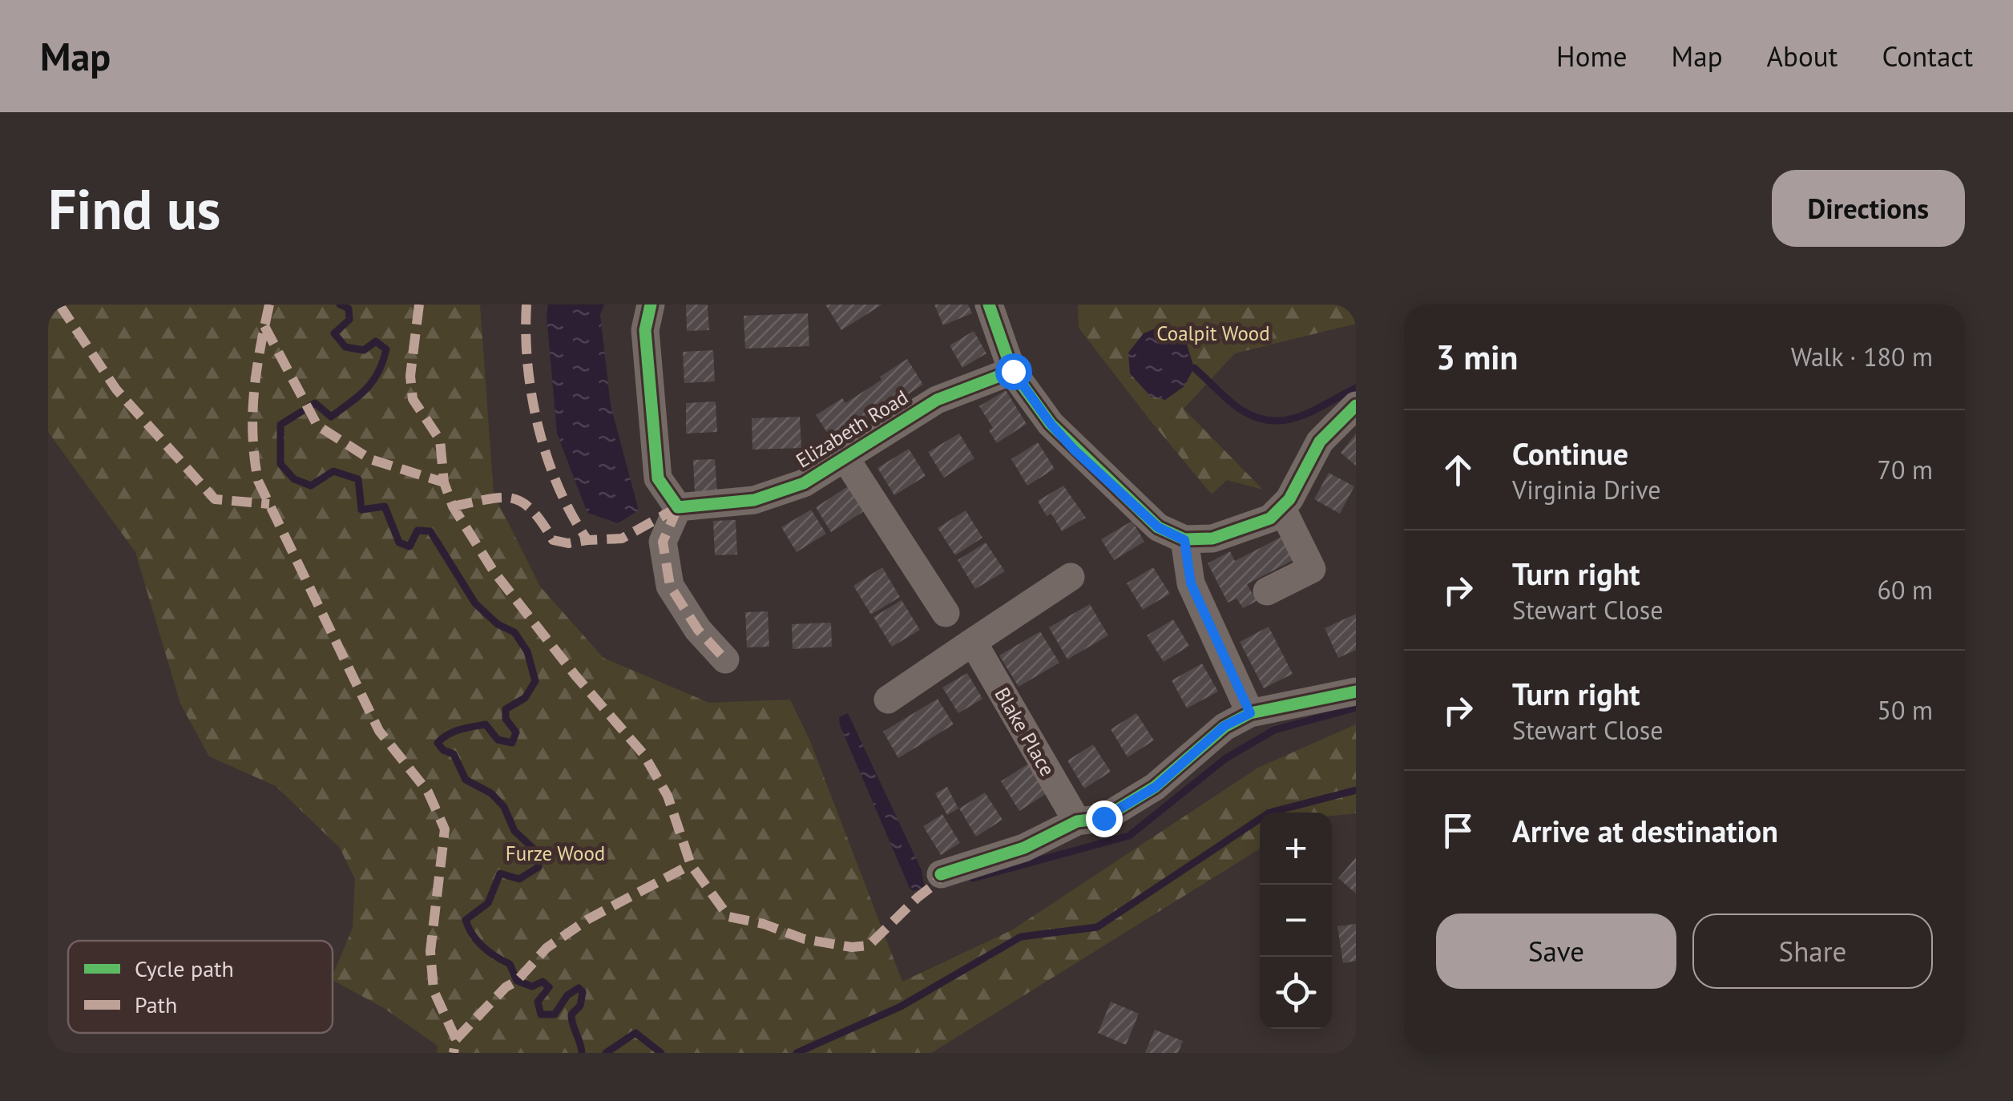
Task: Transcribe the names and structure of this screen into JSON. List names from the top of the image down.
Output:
{
  "streets": {
    "street": ["Elizabeth Road", "Blake Place"]
  },
  "parks": ["Coalpit Wood", "Furze Wood"],
  "legend": ["Cycle path", "Path"],
  "page": {
    "header": "Map",
    "nav": [
      "Home",
      "Map",
      "About",
      "Contact"
    ],
    "buttons": [
      "Directions",
      ["Save", "Share"]
    ],
    "title": "Find us",
    "heading": ["3 min", "Walk · 180 m"],
    "list": [
      ["Continue", "Virginia Drive", "70 m"],
      ["Turn right", "Stewart Close", "60 m"],
      ["Turn right", "Stewart Close", "50 m"],
      "Arrive at destination"
    ],
    "map_buttons": ["+", "−"]
  }
}
